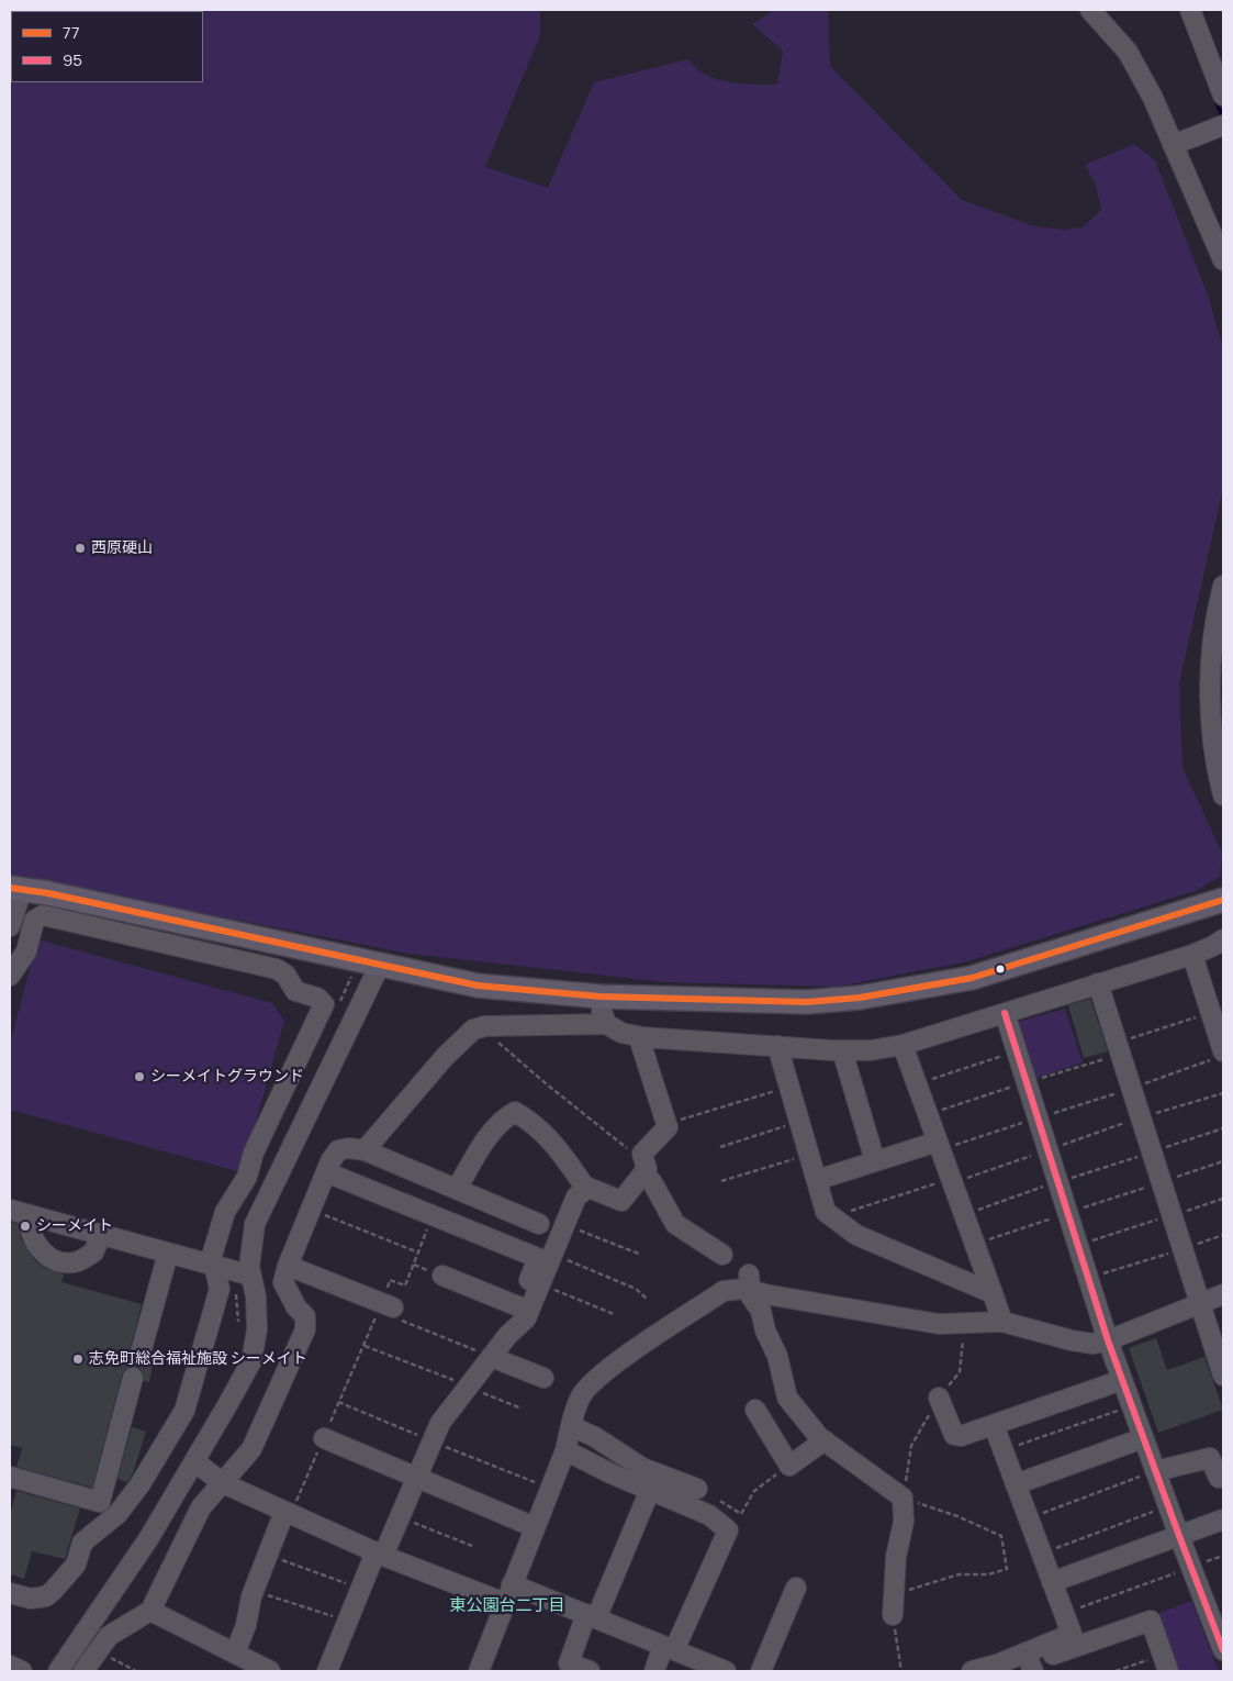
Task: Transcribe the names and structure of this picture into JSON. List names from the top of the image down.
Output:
{
  "districts": ["東公園台二丁目"],
  "places": [
    "西原硬山",
    "シーメイトグラウンド",
    "シーメイト",
    "志免町総合福祉施設 シーメイト"
  ],
  "lines": ["transit line 77", "transit line 95"],
  "legend": ["77", "95"]
}
